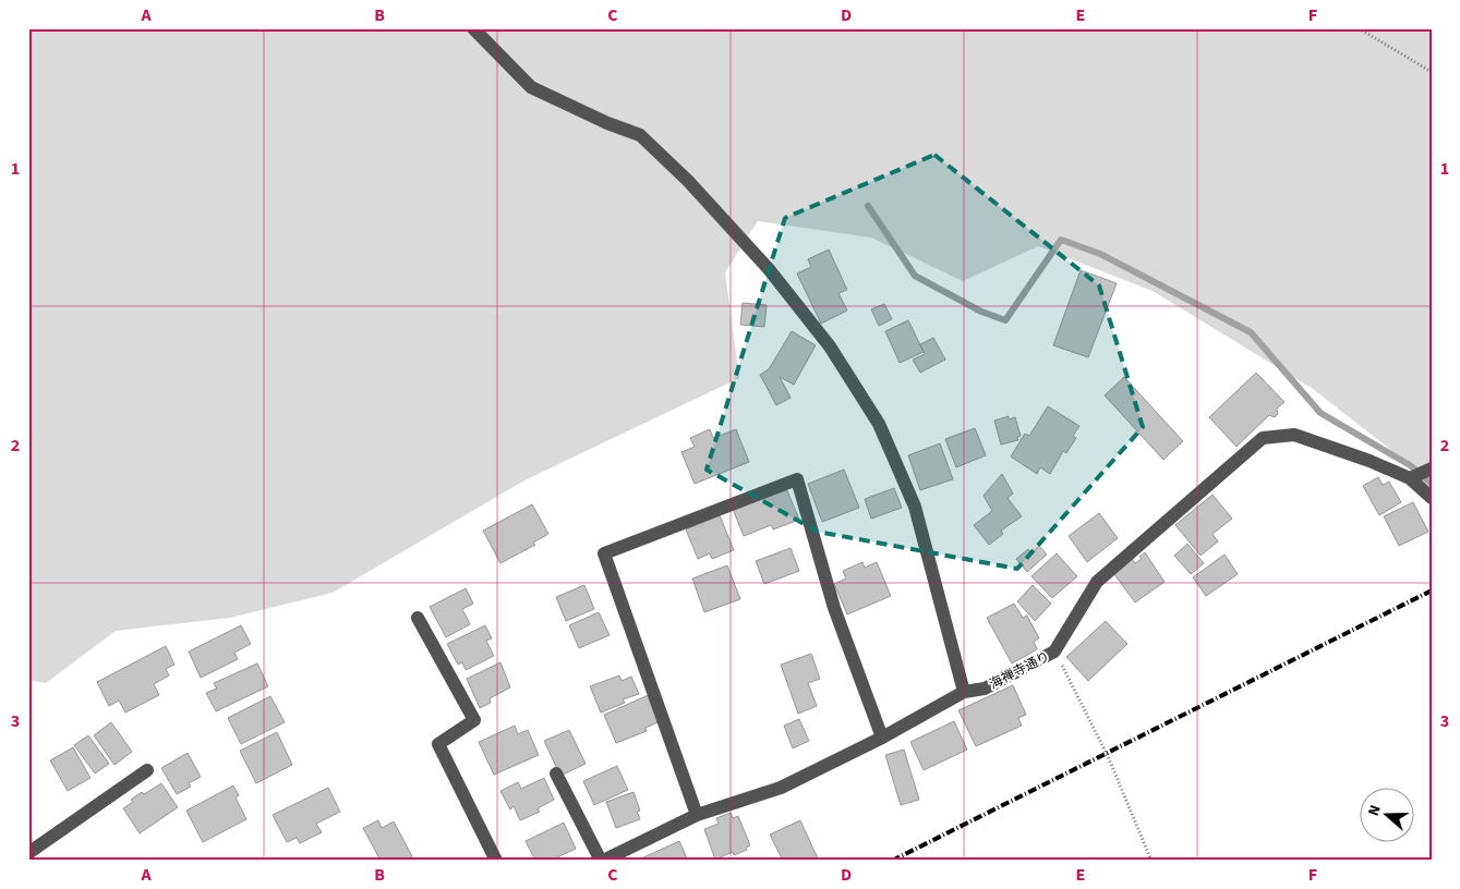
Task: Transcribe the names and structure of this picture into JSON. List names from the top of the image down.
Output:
{
  "streets": {
    "street": ["海禅寺通り"]
  },
  "north": "left",
  "grid": {
    "columns": [
      "A",
      "B",
      "C",
      "D",
      "E",
      "F"
    ],
    "rows": ["1", "2", "3"]
  }
}
